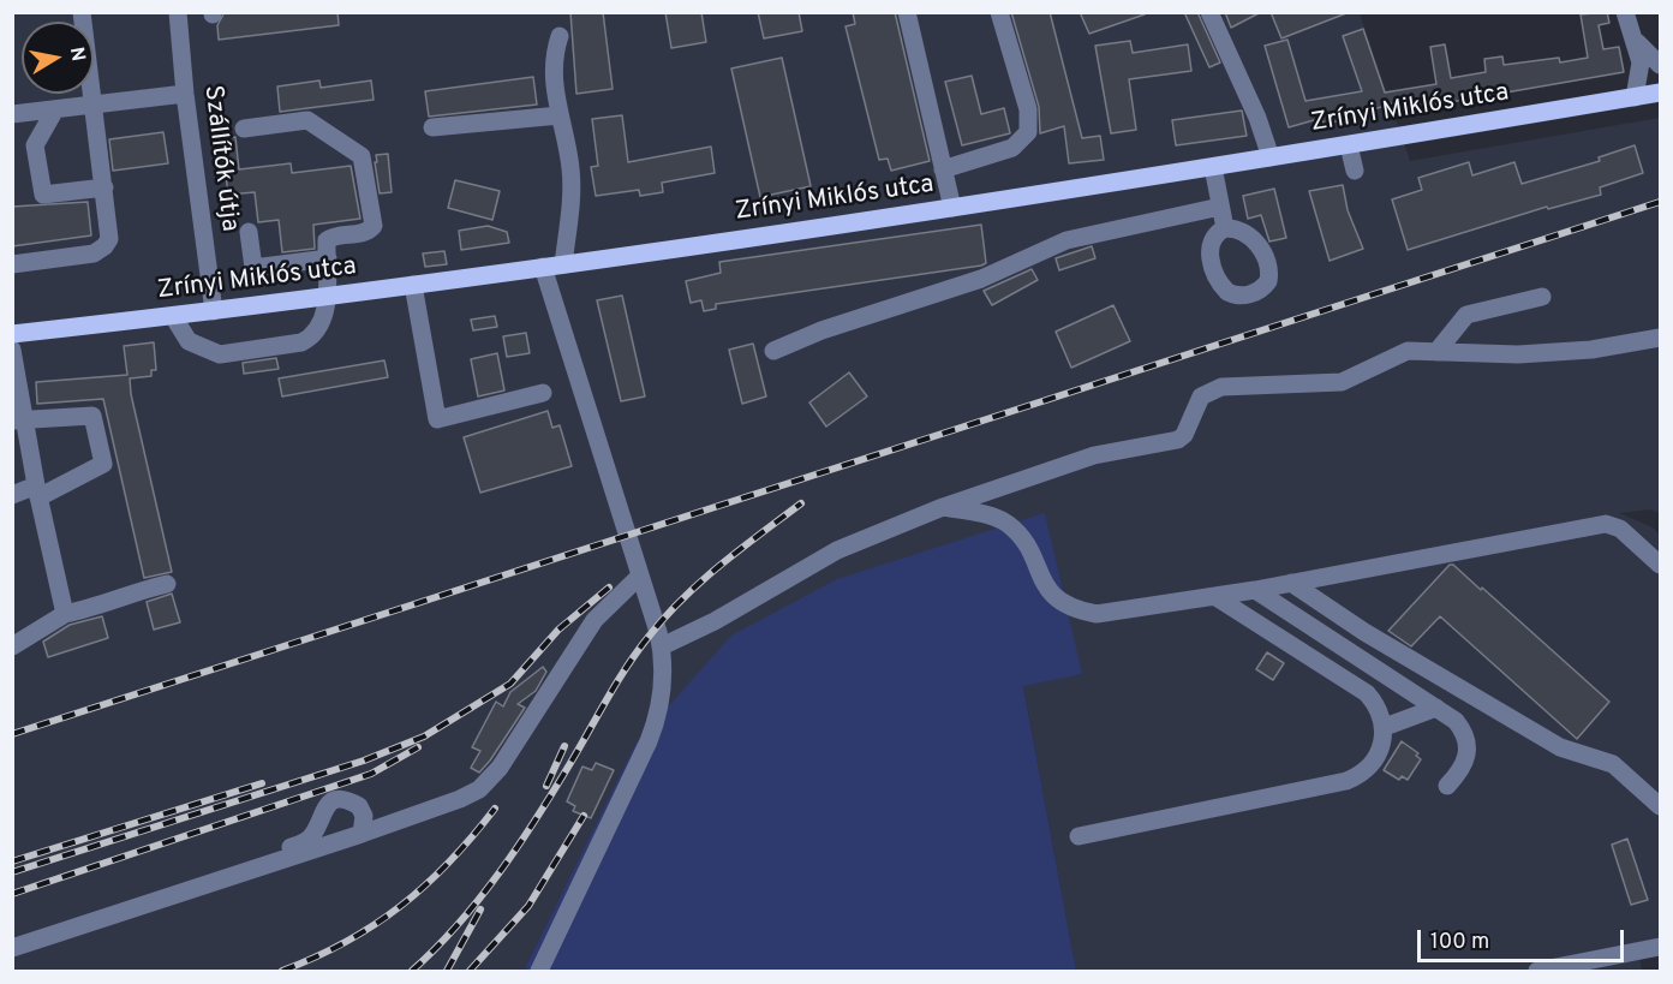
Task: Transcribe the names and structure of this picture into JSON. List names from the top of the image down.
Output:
{
  "streets": {
    "main road": ["Zrínyi Miklós utca"],
    "street": ["Szállítók útja"]
  },
  "crossings": [
    ["Zrínyi Miklós utca", "Szállítók útja"]
  ],
  "scale_bar": "100 m",
  "north": "right"
}
